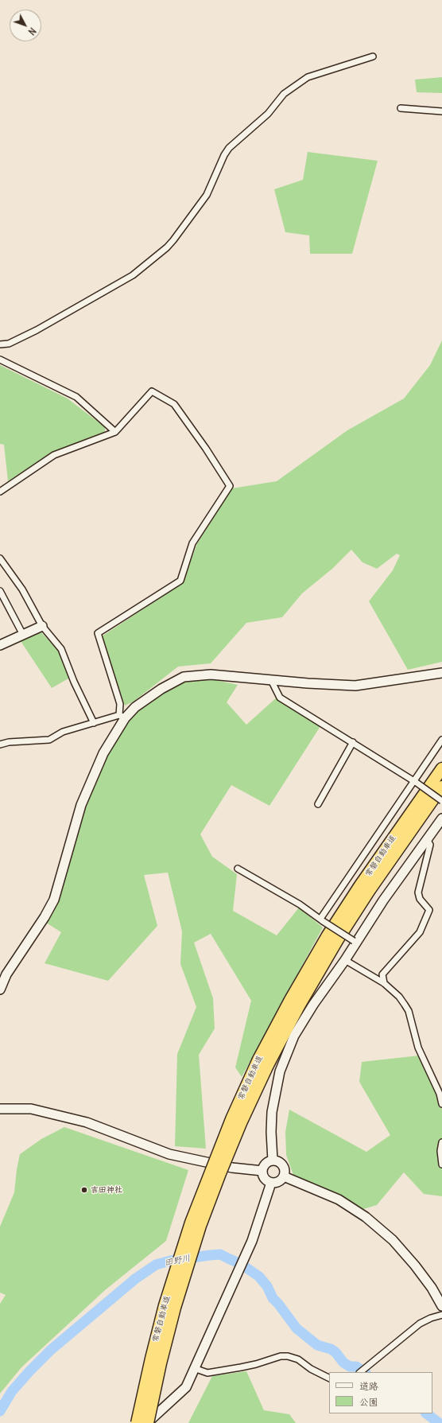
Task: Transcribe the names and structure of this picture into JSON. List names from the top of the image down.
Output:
{
  "streets": {
    "highway": ["常磐自動車道"]
  },
  "water": ["田野川"],
  "places": ["吉田神社"],
  "legend": ["道路", "公園"],
  "north": "bottom right"
}
